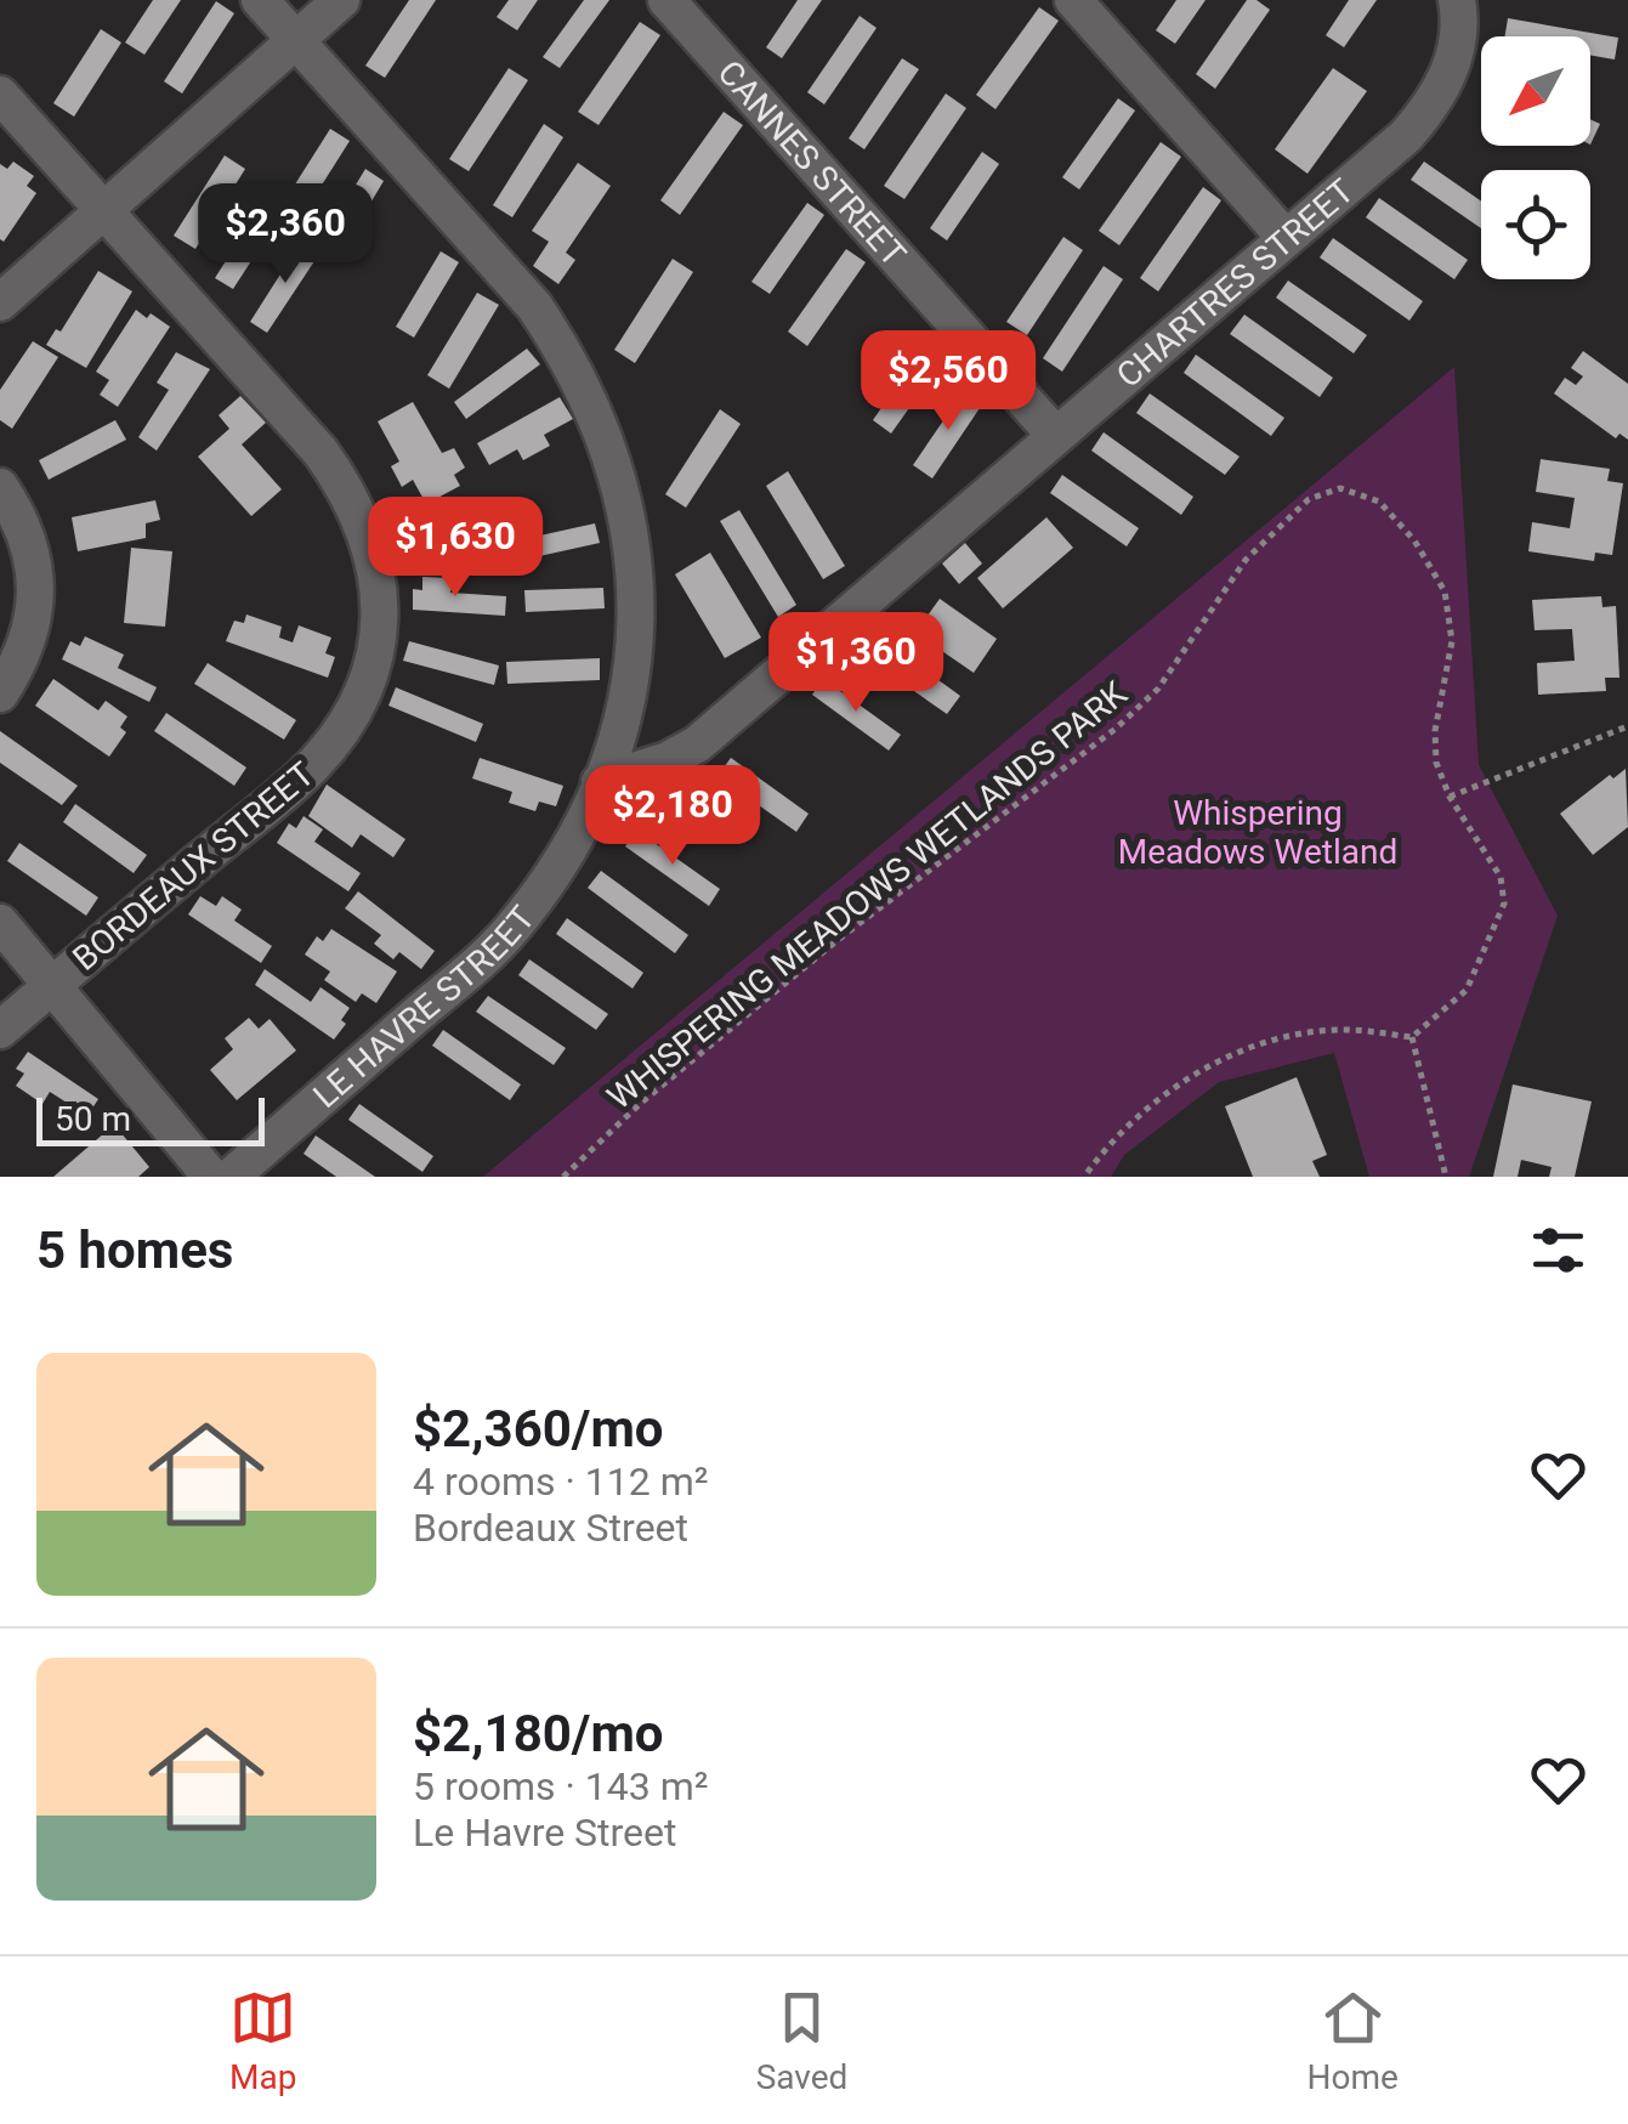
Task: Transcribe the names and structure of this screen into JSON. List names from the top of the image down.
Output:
{
  "streets": {
    "street": [
      "CANNES STREET",
      "CHARTRES STREET",
      "BORDEAUX STREET",
      "LE HAVRE STREET"
    ],
    "path": ["WHISPERING MEADOWS WETLANDS PARK"]
  },
  "crossings": [
    ["CANNES STREET", "CHARTRES STREET"],
    ["CHARTRES STREET", "LE HAVRE STREET"]
  ],
  "parks": ["Whispering Meadows Wetland"],
  "scale_bar": "50 m",
  "north": "bottom left",
  "page": {
    "price": [
      "$2,360",
      "$2,560",
      "$1,630",
      "$1,360",
      "$2,180"
    ],
    "scale": "50 m",
    "heading": "5 homes",
    "list": [
      {
        "name": "$2,360/mo",
        "note": "4 rooms · 112 m² · Bordeaux Street"
      },
      {
        "name": "$2,180/mo",
        "note": "5 rooms · 143 m² · Le Havre Street"
      }
    ],
    "tabs": ["Map", "Saved", "Home"]
  }
}
